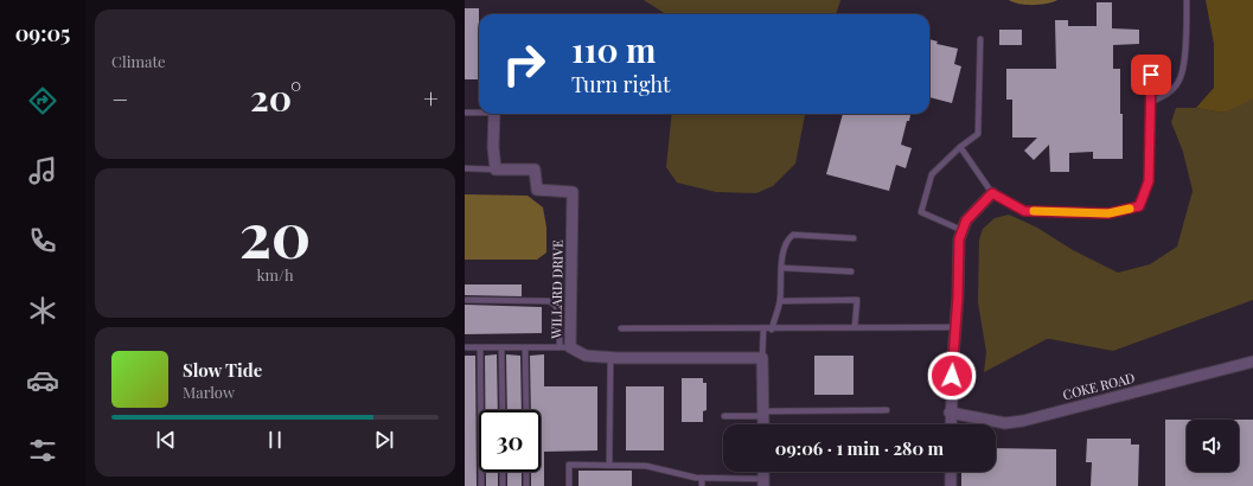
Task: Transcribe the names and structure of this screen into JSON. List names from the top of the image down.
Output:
{
  "streets": {
    "street": ["WILLARD DRIVE", "COKE ROAD"]
  },
  "page": {
    "tabs": "09:05",
    "tile": [
      "Climate",
      ["20", "km/h"]
    ],
    "turn": ["110 m", "Turn right"],
    "heat": ["−", "20°", "+"],
    "song": ["Slow Tide", "Marlow"],
    "limit": "30",
    "trip": "09:06 · 1 min · 280 m"
  }
}
